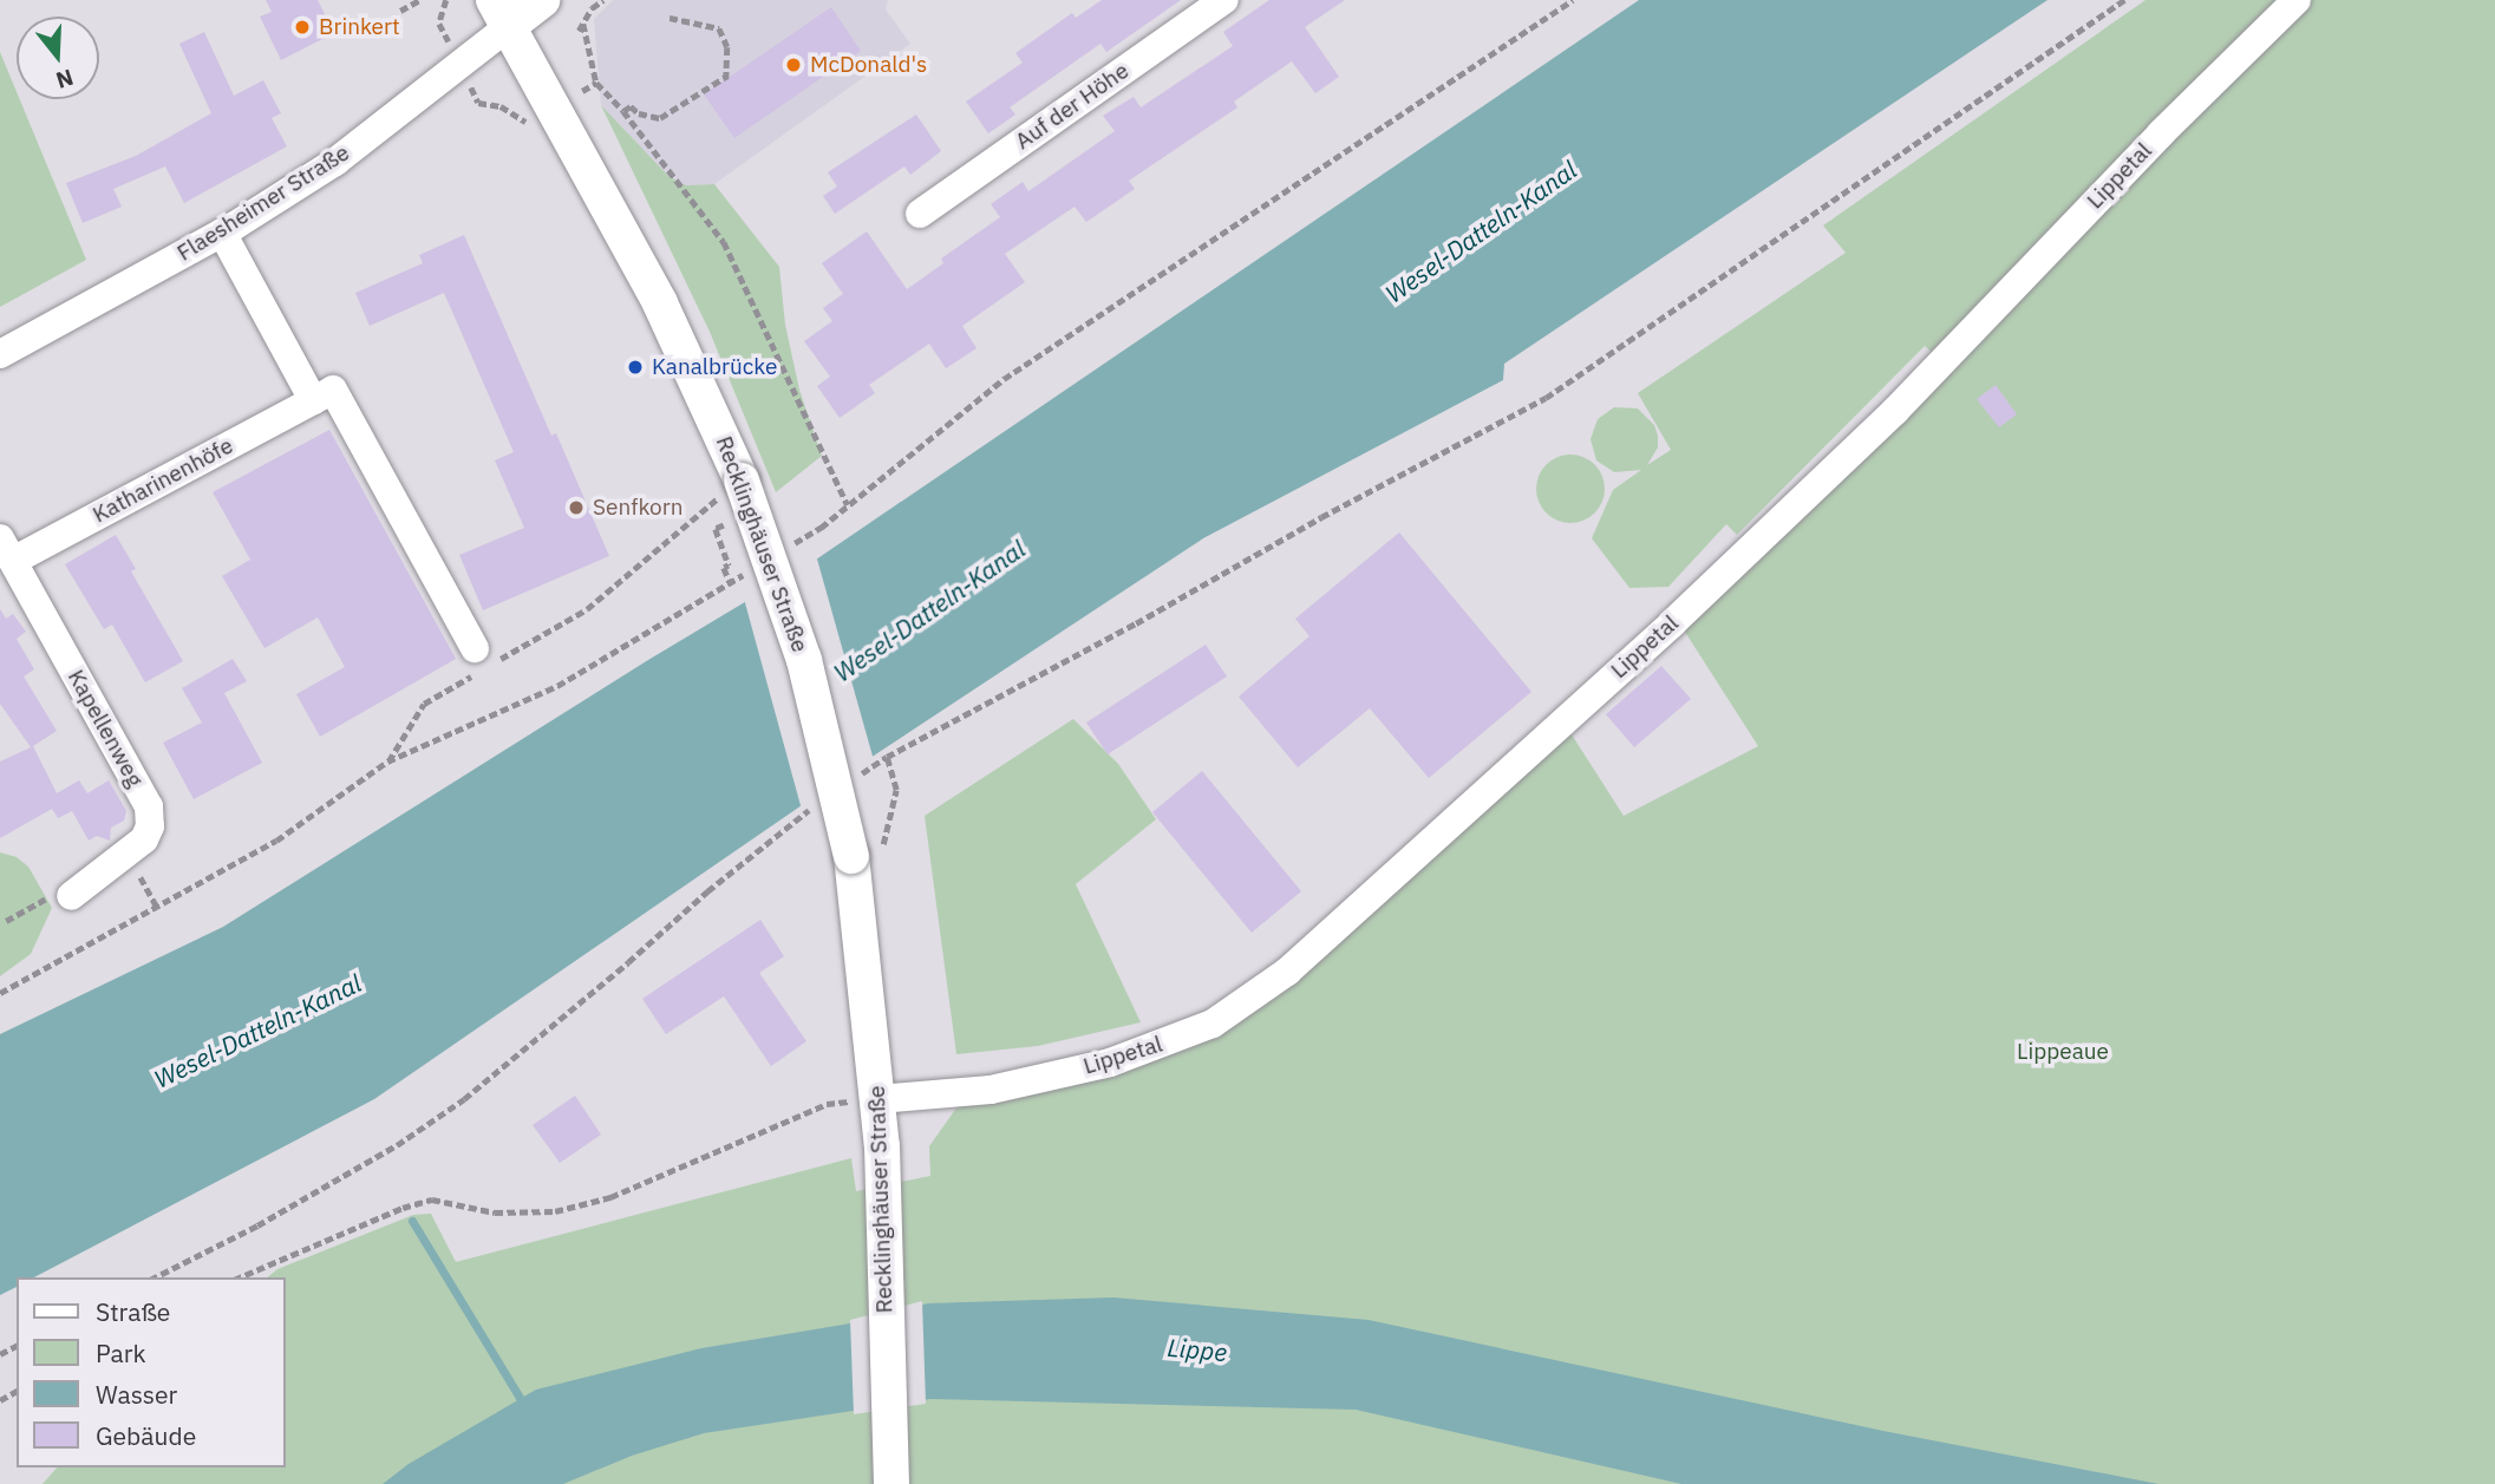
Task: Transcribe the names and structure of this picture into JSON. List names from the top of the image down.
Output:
{
  "streets": {
    "main road": ["Recklinghäuser Straße"],
    "street": [
      "Auf der Höhe",
      "Lippetal",
      "Flaesheimer Straße",
      "Katharinenhöfe",
      "Kapellenweg"
    ]
  },
  "crossings": [
    ["Lippetal", "Recklinghäuser Straße"],
    ["Flaesheimer Straße", "Recklinghäuser Straße"],
    ["Katharinenhöfe", "Kapellenweg"]
  ],
  "water": ["Wesel-Datteln-Kanal", "Lippe"],
  "parks": ["Lippeaue"],
  "places": [
    "Brinkert",
    "McDonald's",
    "Kanalbrücke",
    "Senfkorn"
  ],
  "legend": [
    "Straße",
    "Park",
    "Wasser",
    "Gebäude"
  ],
  "north": "bottom"
}
